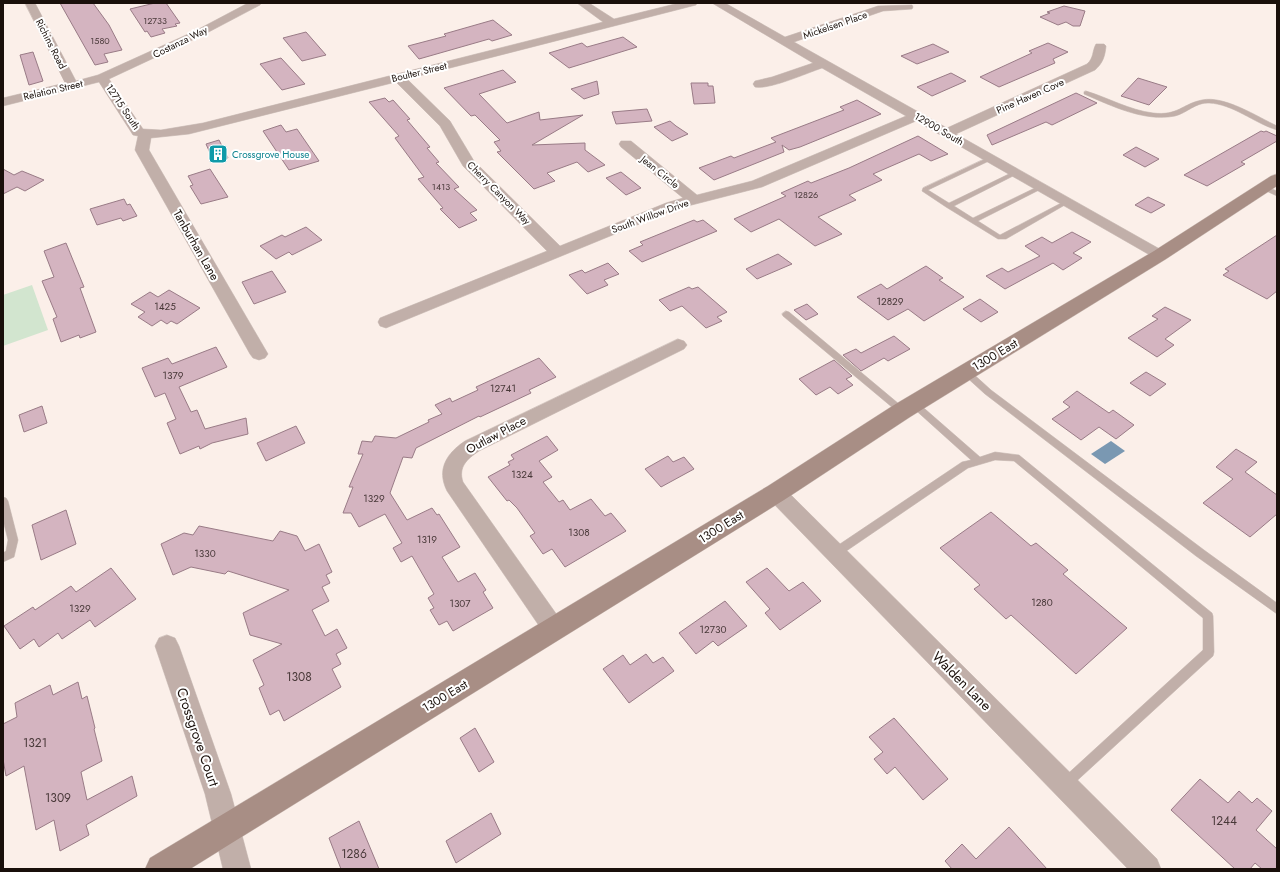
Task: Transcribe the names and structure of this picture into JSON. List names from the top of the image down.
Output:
{
  "streets": {
    "main road": ["1300 East"],
    "street": [
      "Mickelsen Place",
      "Costanza Way",
      "Richins Road",
      "Boulter Street",
      "Relation Street",
      "Pine Haven Cove",
      "12715 South",
      "12900 South",
      "Jean Circle",
      "Cherry Canyon Way",
      "South Willow Drive",
      "Tanburhan Lane",
      "Outlaw Place",
      "Walden Lane",
      "Crossgrove Court"
    ]
  },
  "crossings": [
    ["Mickelsen Place", "12900 South"],
    ["Costanza Way", "Relation Street"],
    ["Costanza Way", "12715 South"],
    ["Richins Road", "Relation Street"],
    ["Boulter Street", "12715 South"],
    ["Boulter Street", "Cherry Canyon Way"],
    ["Boulter Street", "Tanburhan Lane"],
    ["Relation Street", "12715 South"],
    ["Pine Haven Cove", "12900 South"],
    ["12715 South", "Tanburhan Lane"],
    ["12900 South", "South Willow Drive"],
    ["12900 South", "1300 East"],
    ["Jean Circle", "South Willow Drive"],
    ["Cherry Canyon Way", "South Willow Drive"],
    ["1300 East", "Outlaw Place"],
    ["1300 East", "Walden Lane"],
    ["1300 East", "Crossgrove Court"]
  ],
  "places": {
    "building": ["Crossgrove House"]
  },
  "house_numbers": [
    "12733",
    "1580",
    "1413",
    "12826",
    "12829",
    "1425",
    "1379",
    "12741",
    "1324",
    "1329",
    "1308",
    "1319",
    "1330",
    "1280",
    "1307",
    "1329",
    "12730",
    "1308",
    "1321",
    "1309",
    "1244",
    "1286"
  ]
}
